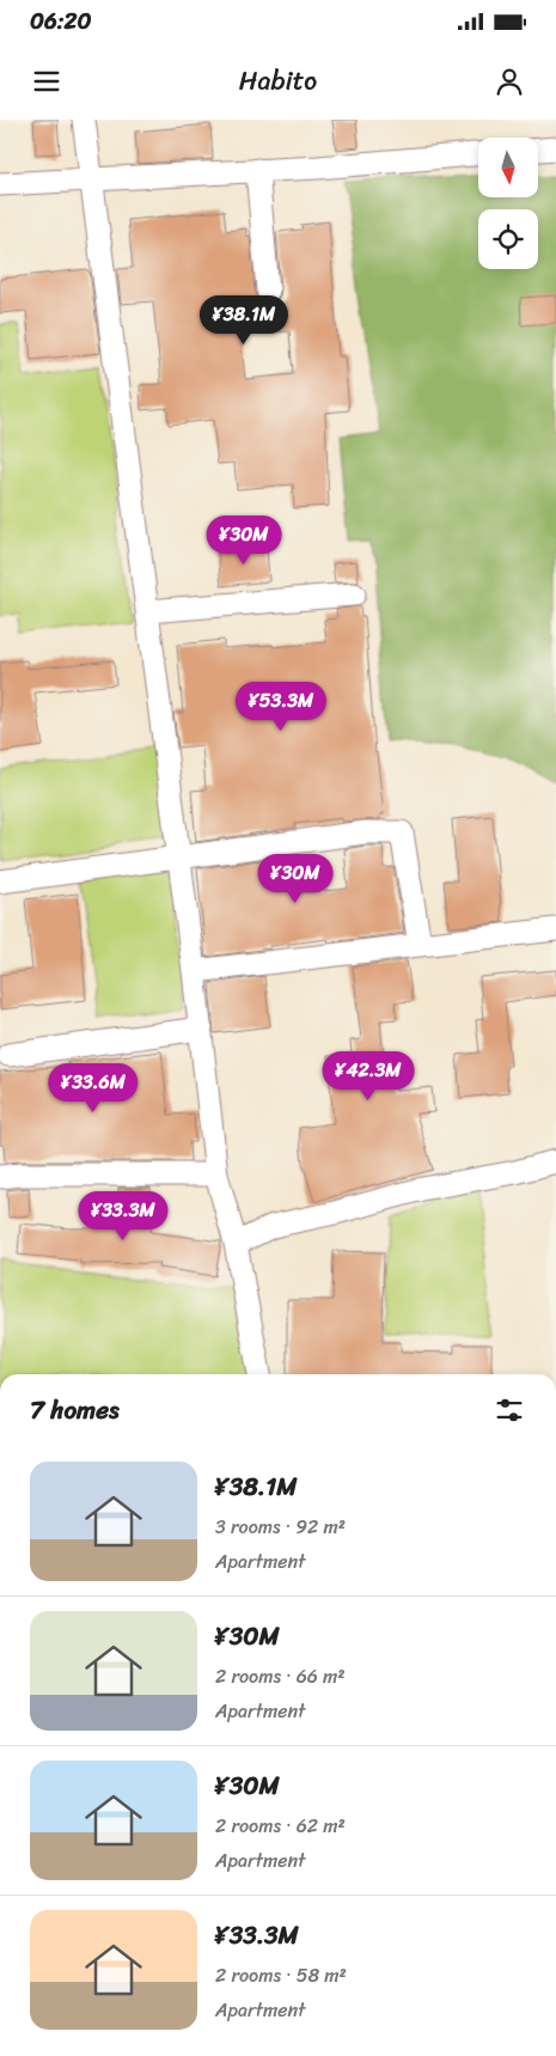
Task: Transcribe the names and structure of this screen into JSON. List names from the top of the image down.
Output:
{
  "north": "bottom",
  "page": {
    "status": "06:20",
    "header": "Habito",
    "price": [
      "¥38.1M",
      "¥30M",
      "¥53.3M",
      "¥30M",
      "¥42.3M",
      "¥33.6M",
      "¥33.3M"
    ],
    "heading": "7 homes",
    "list": [
      {
        "name": "¥38.1M",
        "note": "3 rooms · 92 m² · Apartment"
      },
      {
        "name": "¥30M",
        "note": "2 rooms · 66 m² · Apartment"
      },
      {
        "name": "¥30M",
        "note": "2 rooms · 62 m² · Apartment"
      },
      {
        "name": "¥33.3M",
        "note": "2 rooms · 58 m² · Apartment"
      }
    ]
  }
}
